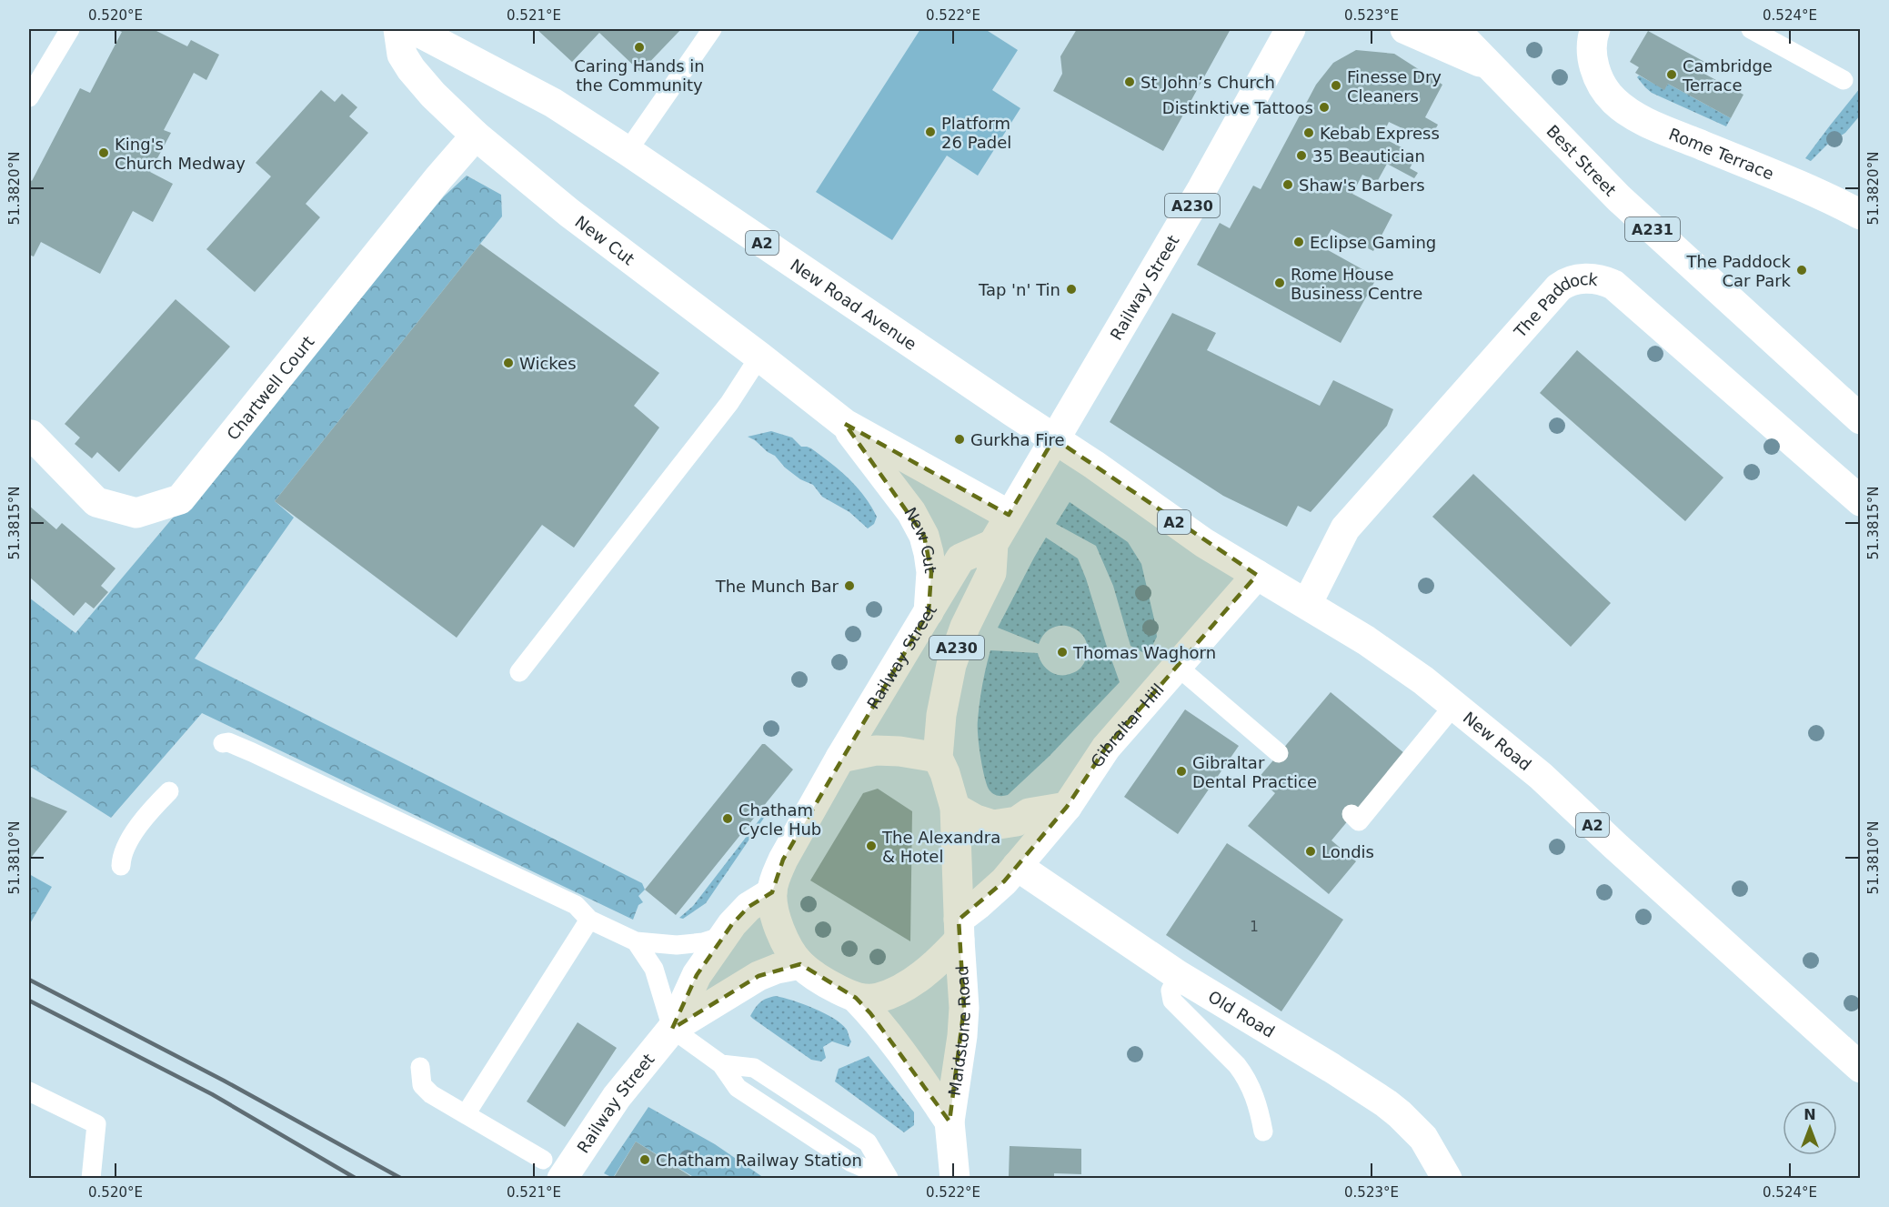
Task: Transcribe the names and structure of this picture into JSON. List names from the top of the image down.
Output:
{
  "streets": {
    "main road": [
      "Rome Terrace",
      "Best Street",
      "A230",
      "A231",
      "New Cut",
      "A2",
      "Railway Street",
      "New Road Avenue",
      "The Paddock",
      "Chartwell Court",
      "Gibraltar Hill",
      "New Road",
      "Old Road",
      "Maidstone Road"
    ]
  },
  "crossings": [
    ["New Cut", "Railway Street"],
    ["New Cut", "Chartwell Court"],
    ["Railway Street", "Maidstone Road"],
    ["New Road Avenue", "New Road"],
    ["The Paddock", "New Road"],
    ["Gibraltar Hill", "New Road"],
    ["Gibraltar Hill", "Old Road"],
    ["Gibraltar Hill", "Maidstone Road"]
  ],
  "places": [
    "Caring Hands in the Community",
    "Cambridge Terrace",
    "St John’s Church",
    "Finesse Dry Cleaners",
    "Distinktive Tattoos",
    "Platform 26 Padel",
    "Kebab Express",
    "King's Church Medway",
    "35 Beautician",
    "Shaw's Barbers",
    "Eclipse Gaming",
    "The Paddock Car Park",
    "Rome House Business Centre",
    "Tap 'n' Tin",
    "Wickes",
    "Gurkha Fire",
    "The Munch Bar",
    "Thomas Waghorn",
    "Gibraltar Dental Practice",
    "Chatham Cycle Hub",
    "The Alexandra & Hotel",
    "Londis",
    "Chatham Railway Station"
  ],
  "house_numbers": ["1"],
  "north": "top",
  "coordinates": [
    "0.520°E",
    "0.521°E",
    "0.522°E",
    "0.523°E",
    "0.524°E",
    "51.3820°N",
    "51.3815°N",
    "51.3810°N"
  ]
}
